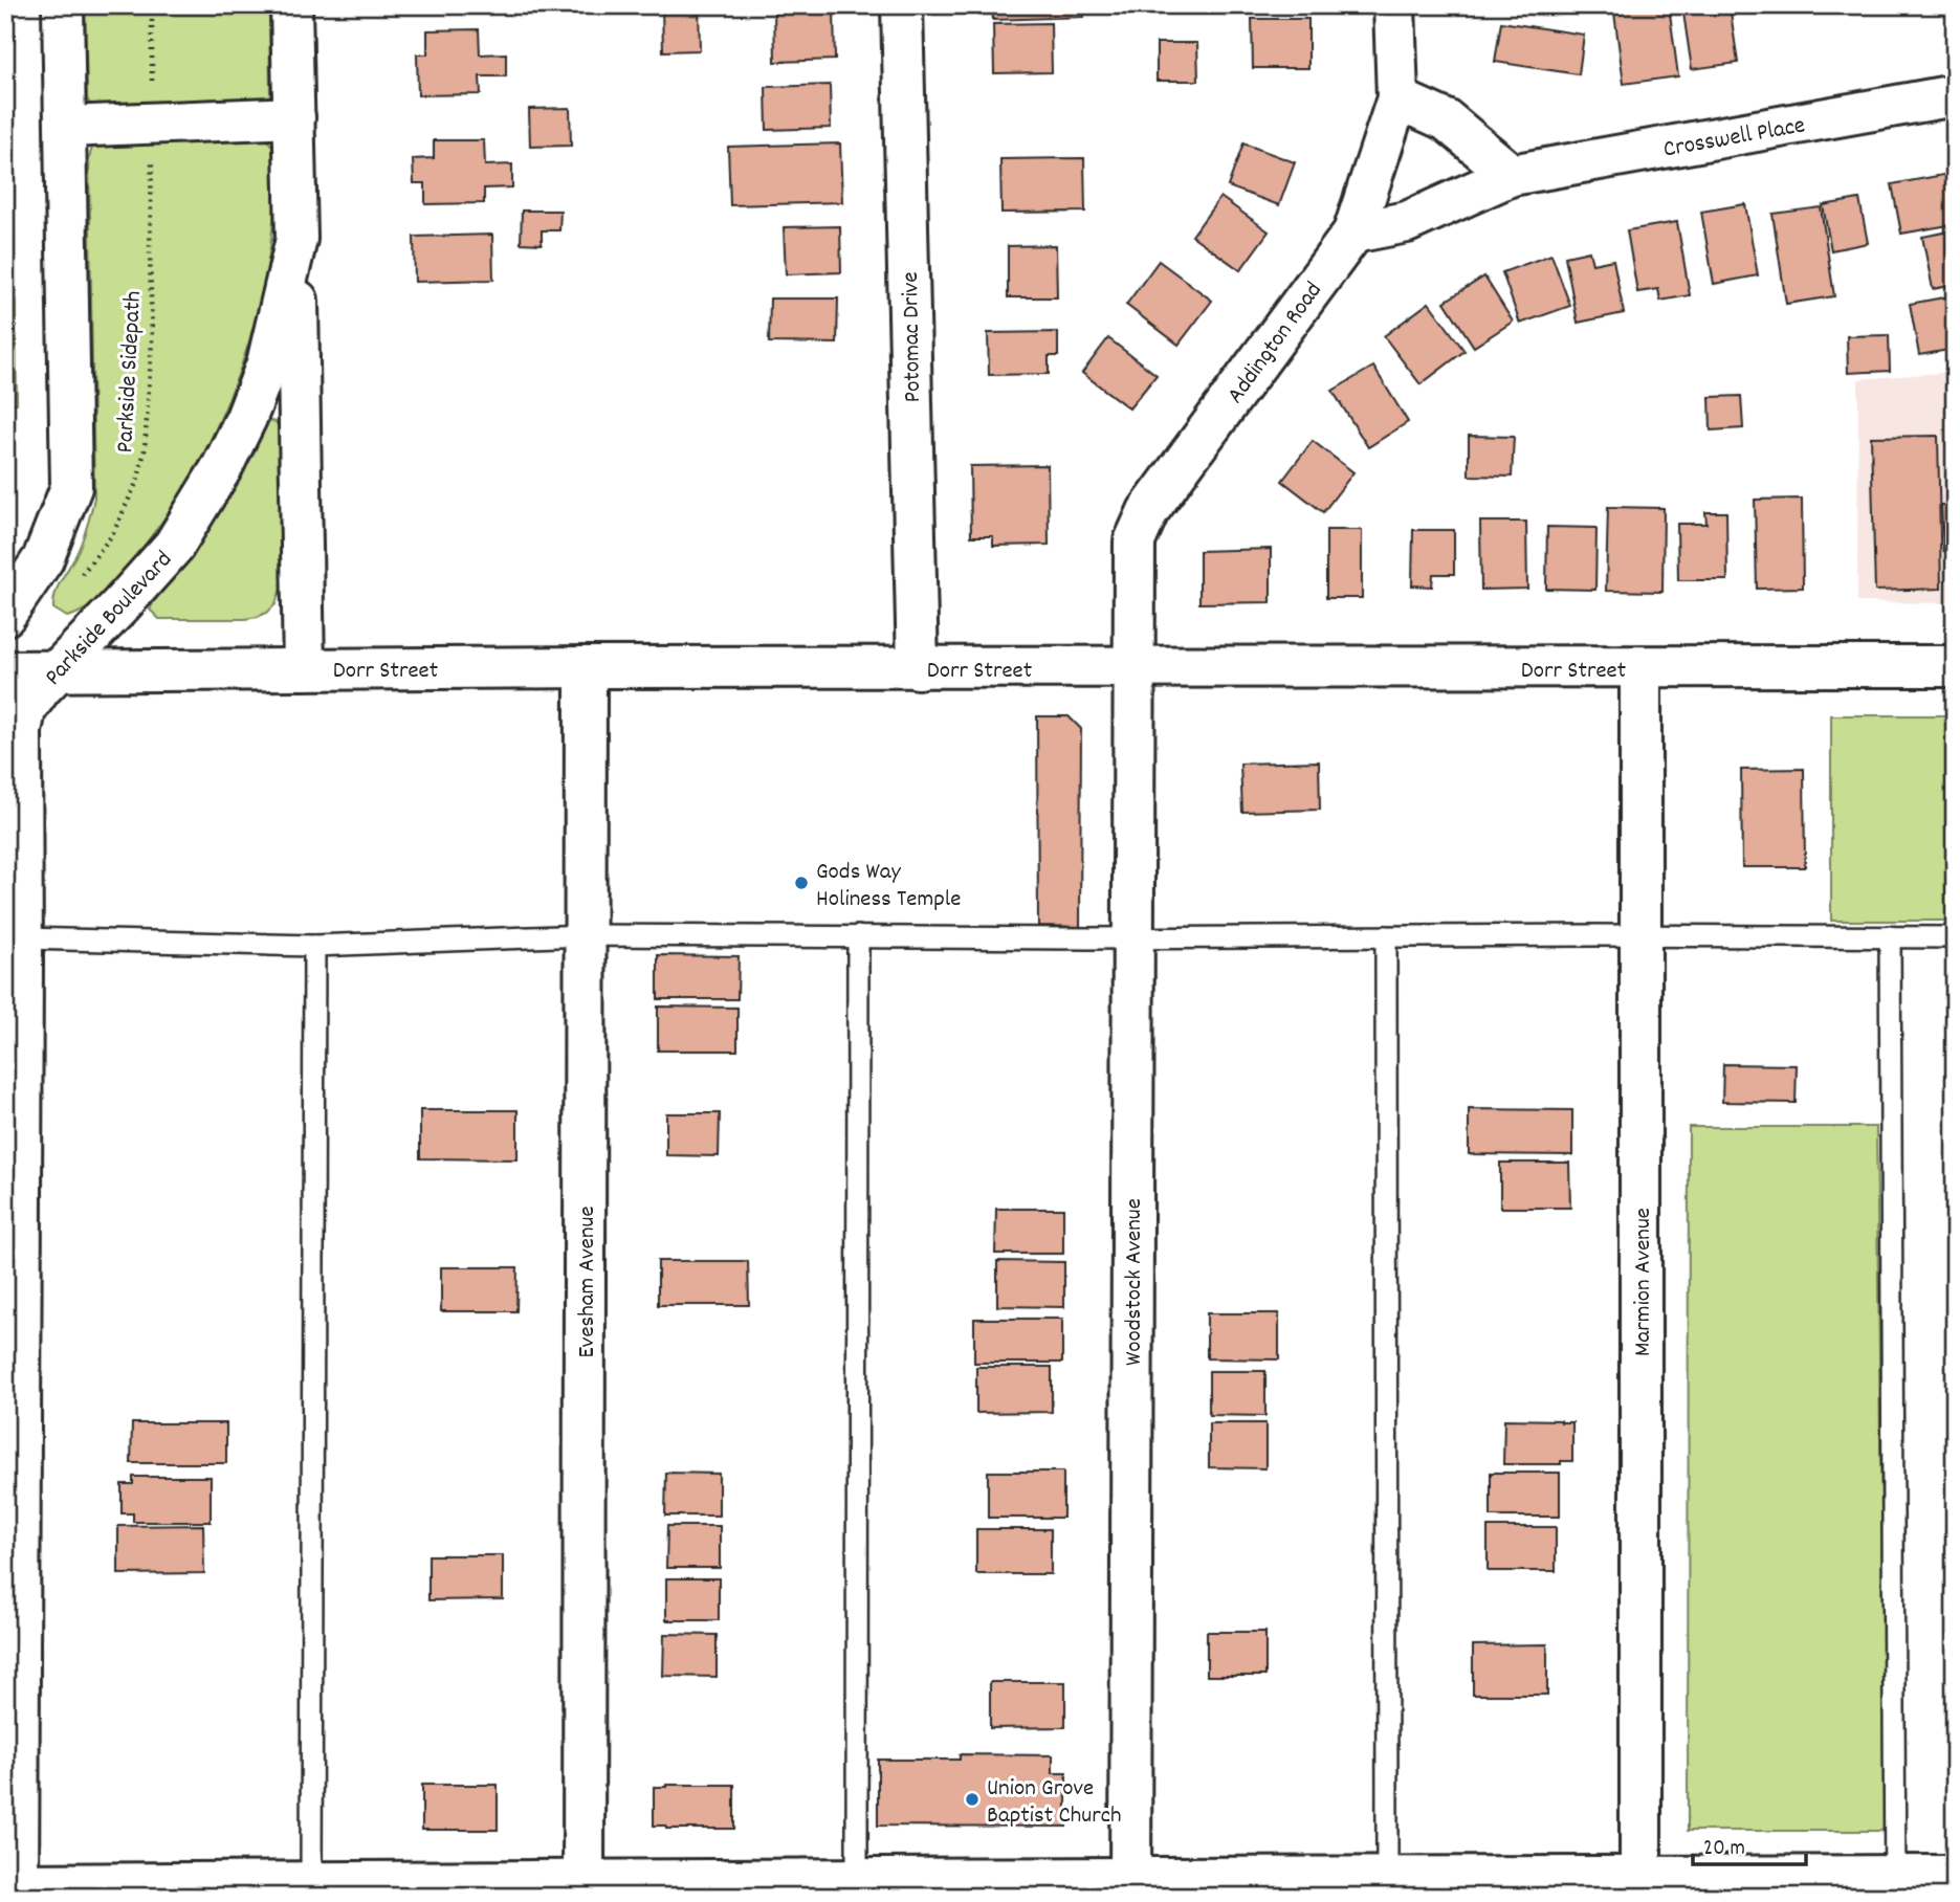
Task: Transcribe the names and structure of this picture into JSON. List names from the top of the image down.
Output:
{
  "streets": {
    "street": [
      "Crosswell Place",
      "Potomac Drive",
      "Addington Road",
      "Parkside Boulevard",
      "Dorr Street",
      "Evesham Avenue",
      "Woodstock Avenue",
      "Marmion Avenue"
    ],
    "path": ["Parkside Sidepath"]
  },
  "crossings": [
    ["Crosswell Place", "Addington Road"],
    ["Potomac Drive", "Dorr Street"],
    ["Addington Road", "Dorr Street"],
    ["Addington Road", "Woodstock Avenue"],
    ["Parkside Boulevard", "Dorr Street"],
    ["Dorr Street", "Evesham Avenue"],
    ["Dorr Street", "Woodstock Avenue"],
    ["Dorr Street", "Marmion Avenue"]
  ],
  "places": ["Gods Way Holiness Temple", "Union Grove Baptist Church"],
  "scale_bar": "20 m"
}
